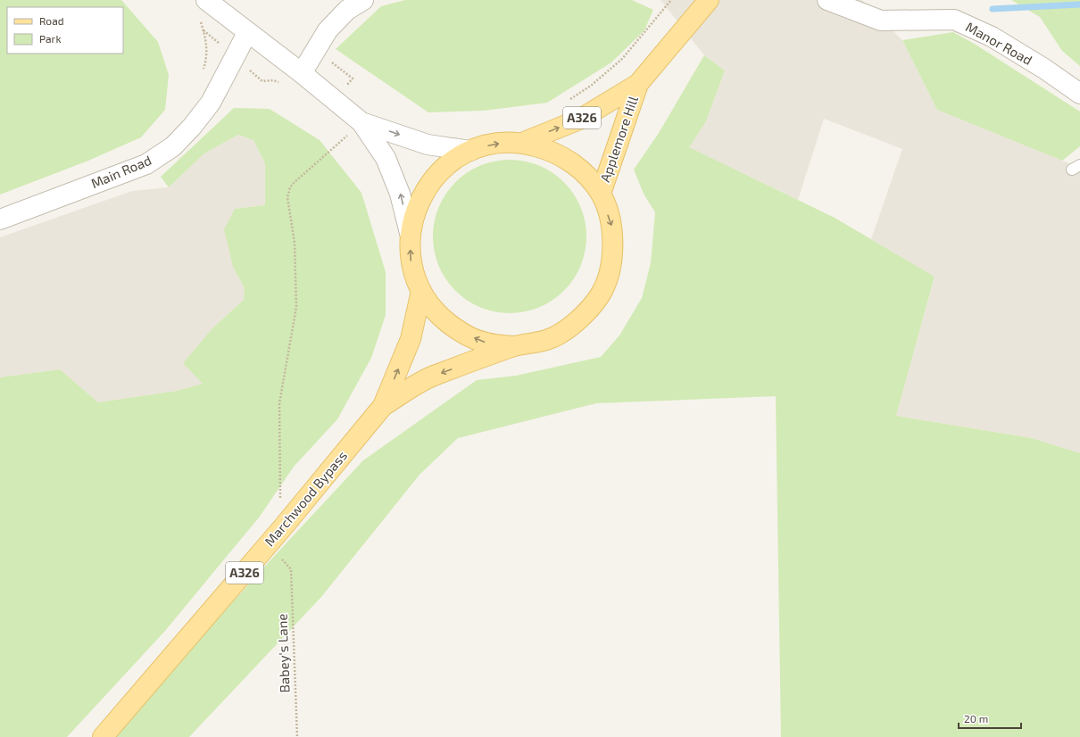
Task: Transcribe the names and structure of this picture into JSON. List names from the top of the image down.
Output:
{
  "streets": {
    "main road": ["A326", "Applemore Hill", "Marchwood Bypass"],
    "street": ["Manor Road", "Main Road"],
    "path": ["Babey's Lane"]
  },
  "one_way": ["Applemore Hill"],
  "legend": ["Road", "Park"],
  "scale_bar": "20 m"
}
